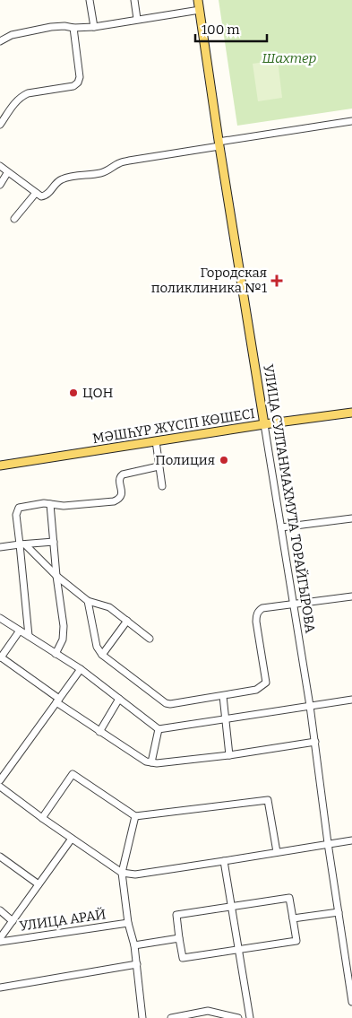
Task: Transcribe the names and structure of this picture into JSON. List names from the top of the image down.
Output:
{
  "streets": {
    "main road": ["МӘШҺҮР ЖҮСІП КӨШЕСІ", "УЛИЦА СУЛТАНМАХМУТА ТОРАЙГЫРОВА"],
    "street": ["УЛИЦА АРАЙ"]
  },
  "crossings": [
    ["МӘШҺҮР ЖҮСІП КӨШЕСІ", "УЛИЦА СУЛТАНМАХМУТА ТОРАЙГЫРОВА"]
  ],
  "parks": ["Шахтер"],
  "places": {
    "health": ["Городская поликлиника №1"],
    "other": ["ЦОН", "Полиция"]
  },
  "scale_bar": "100 m"
}
